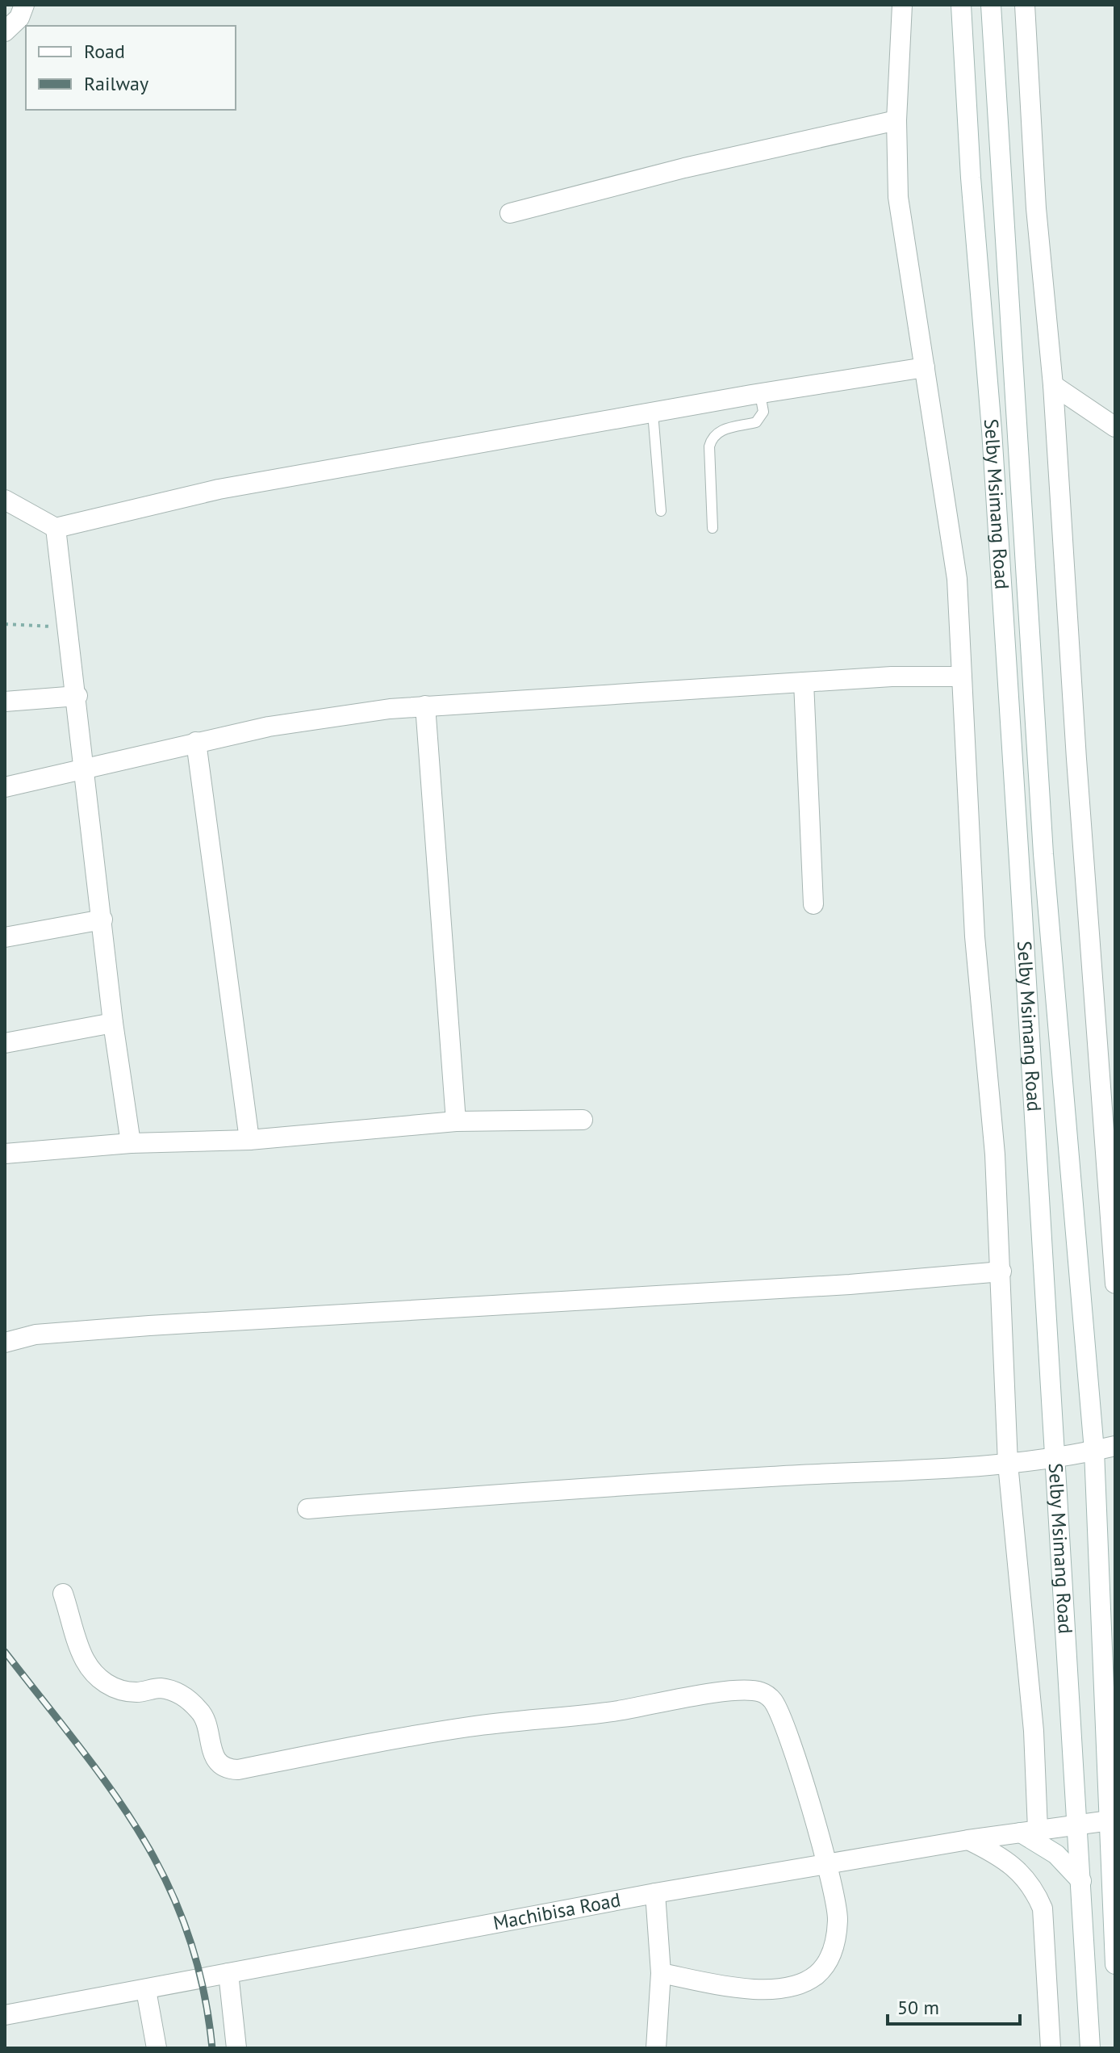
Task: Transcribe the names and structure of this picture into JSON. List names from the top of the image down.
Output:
{
  "streets": {
    "street": ["Selby Msimang Road", "Machibisa Road"]
  },
  "crossings": [
    ["Selby Msimang Road", "Machibisa Road"]
  ],
  "legend": ["Road", "Railway"],
  "scale_bar": "50 m"
}
